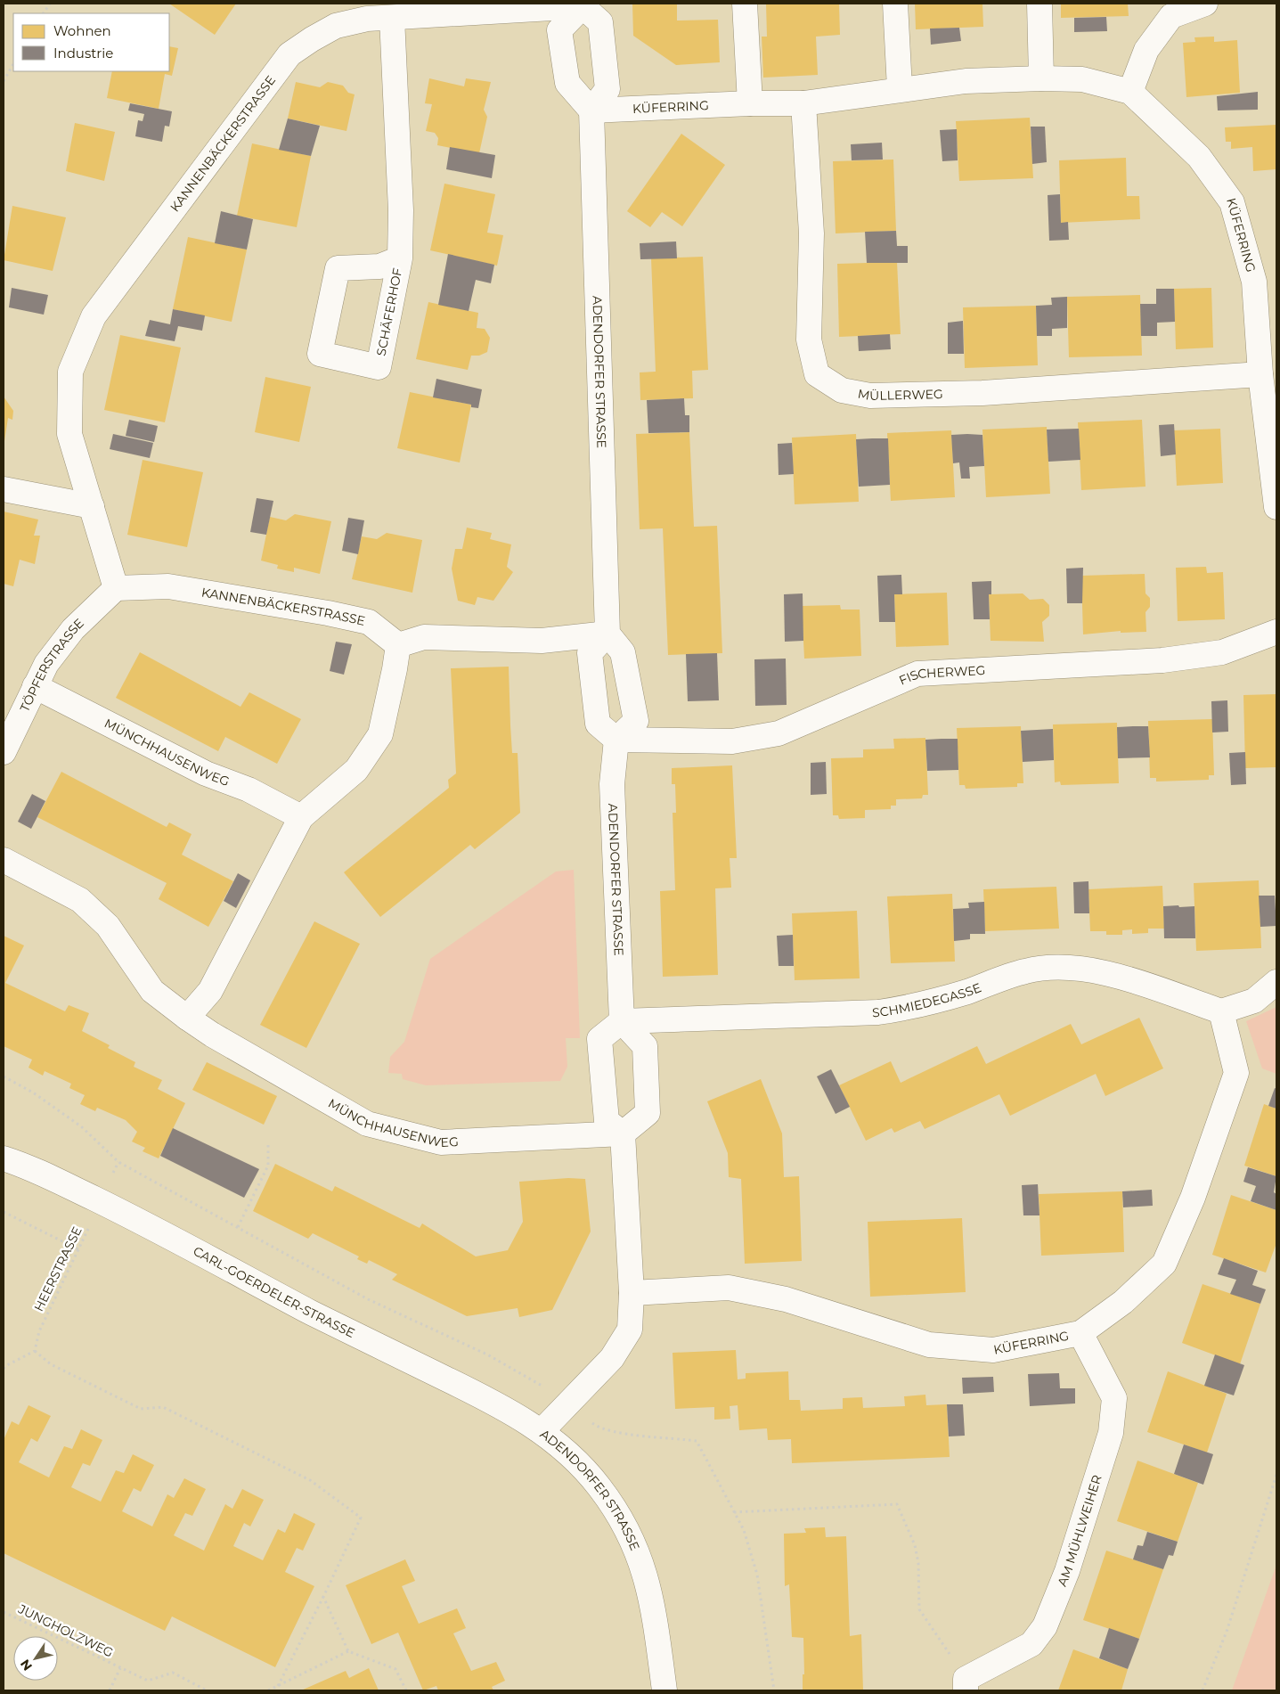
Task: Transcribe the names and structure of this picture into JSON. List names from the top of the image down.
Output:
{
  "streets": {
    "street": [
      "KÜFERRING",
      "KANNENBÄCKERSTRASSE",
      "SCHÄFERHOF",
      "ADENDORFER STRASSE",
      "MÜLLERWEG",
      "TÖPFERSTRASSE",
      "FISCHERWEG",
      "MÜNCHHAUSENWEG",
      "SCHMIEDEGASSE",
      "CARL-GOERDELER-STRASSE",
      "AM MÜHLWEIHER"
    ],
    "path": ["HEERSTRASSE", "JUNGHOLZWEG"]
  },
  "crossings": [
    ["KÜFERRING", "ADENDORFER STRASSE"],
    ["KÜFERRING", "MÜLLERWEG"],
    ["KÜFERRING", "SCHMIEDEGASSE"],
    ["KÜFERRING", "AM MÜHLWEIHER"],
    ["KANNENBÄCKERSTRASSE", "SCHÄFERHOF"],
    ["KANNENBÄCKERSTRASSE", "TÖPFERSTRASSE"],
    ["ADENDORFER STRASSE", "FISCHERWEG"],
    ["ADENDORFER STRASSE", "MÜNCHHAUSENWEG"],
    ["ADENDORFER STRASSE", "SCHMIEDEGASSE"],
    ["ADENDORFER STRASSE", "CARL-GOERDELER-STRASSE"],
    ["TÖPFERSTRASSE", "MÜNCHHAUSENWEG"],
    ["HEERSTRASSE", "CARL-GOERDELER-STRASSE"]
  ],
  "legend": ["Wohnen", "Industrie"],
  "north": "bottom left"
}
